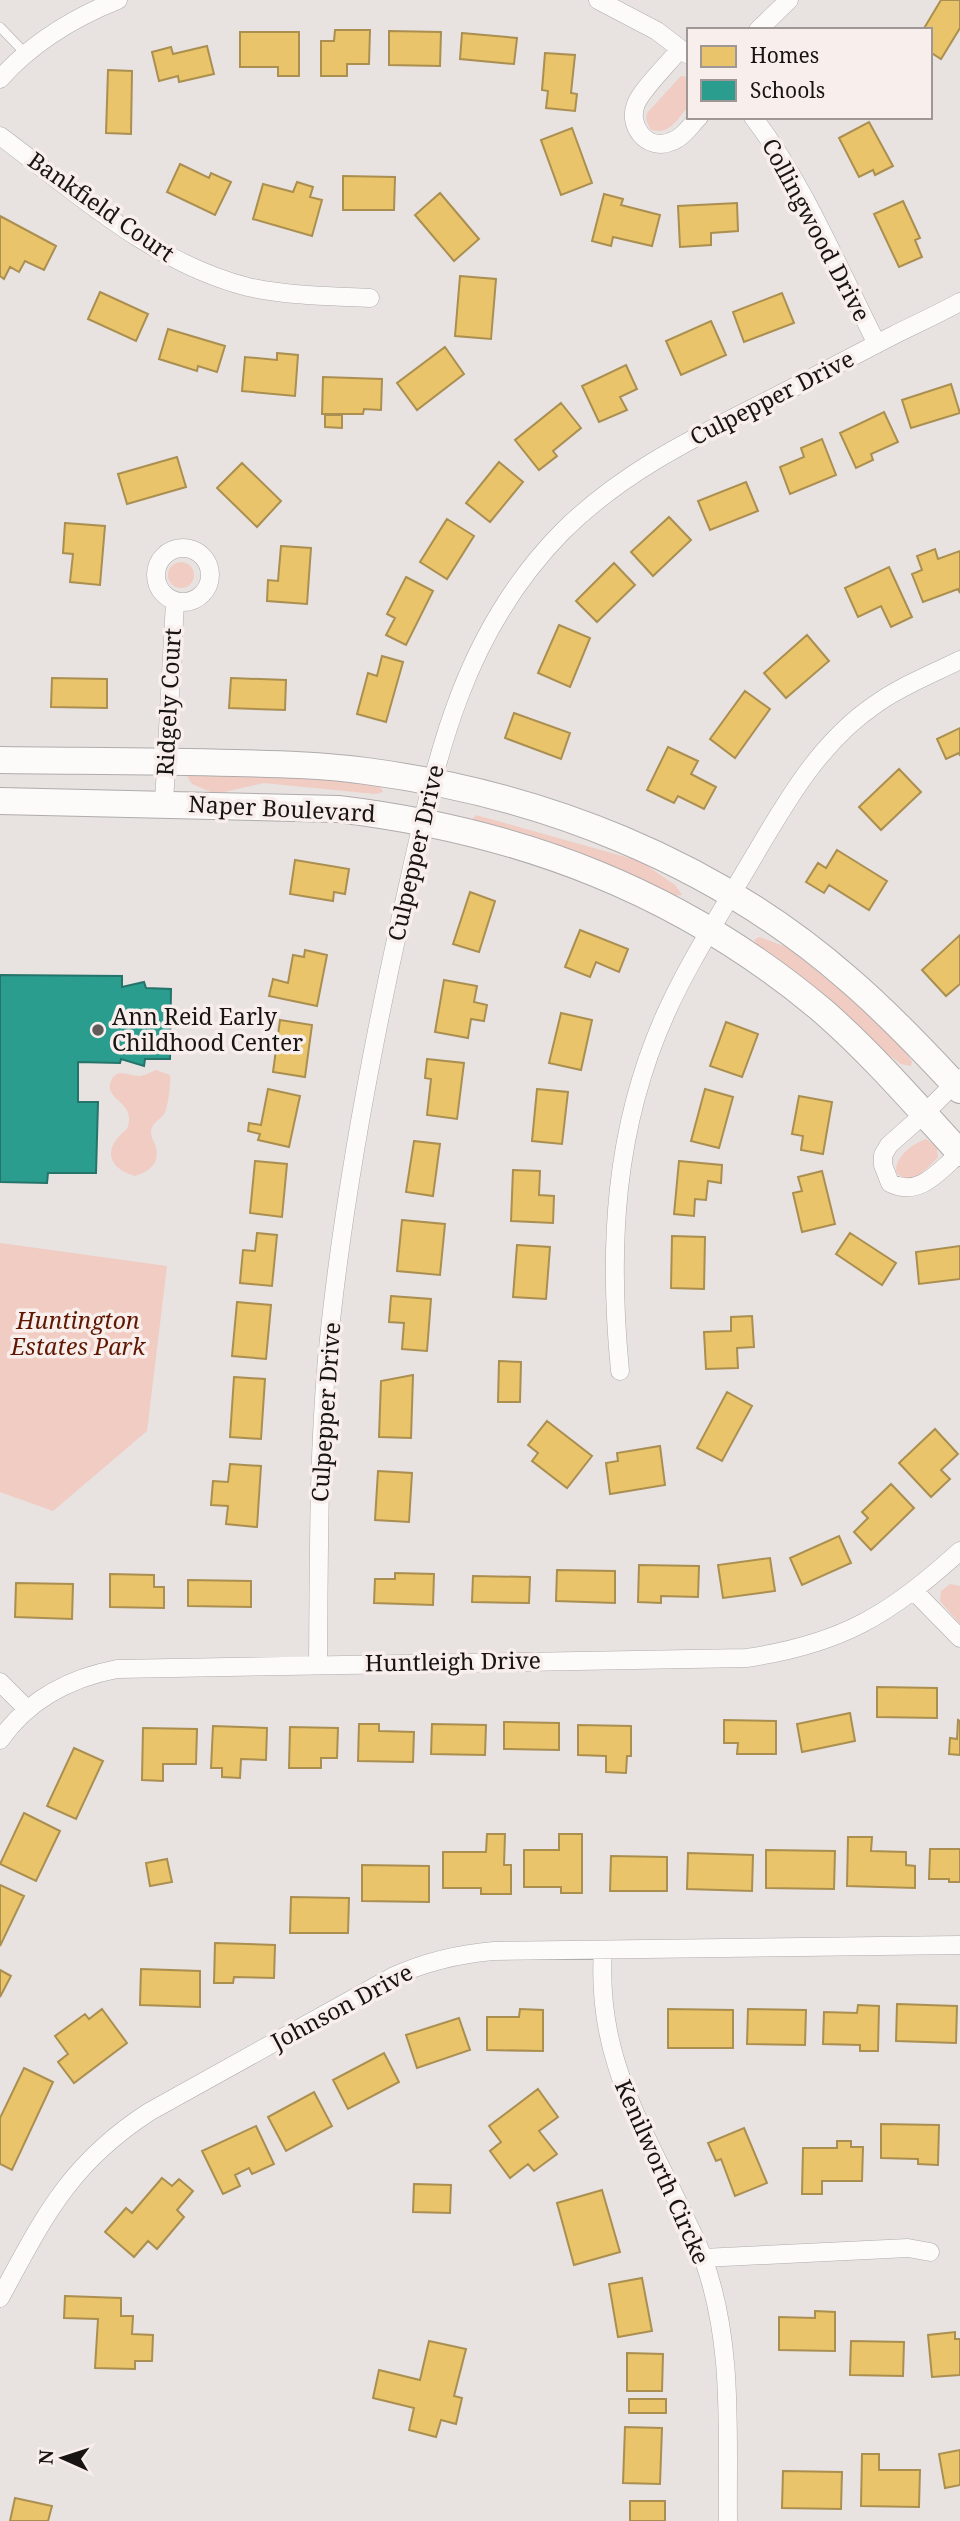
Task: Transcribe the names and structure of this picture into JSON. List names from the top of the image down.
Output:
{
  "streets": {
    "main road": ["Naper Boulevard"],
    "street": [
      "Bankfield Court",
      "Collingwood Drive",
      "Culpepper Drive",
      "Ridgely Court",
      "Huntleigh Drive",
      "Johnson Drive",
      "Kenilworth Circke"
    ]
  },
  "crossings": [
    ["Collingwood Drive", "Culpepper Drive"],
    ["Culpepper Drive", "Naper Boulevard"],
    ["Culpepper Drive", "Huntleigh Drive"],
    ["Ridgely Court", "Naper Boulevard"],
    ["Johnson Drive", "Kenilworth Circke"]
  ],
  "parks": ["Huntington Estates Park"],
  "places": ["Ann Reid Early Childhood Center"],
  "legend": ["Homes", "Schools"],
  "north": "left"
}
